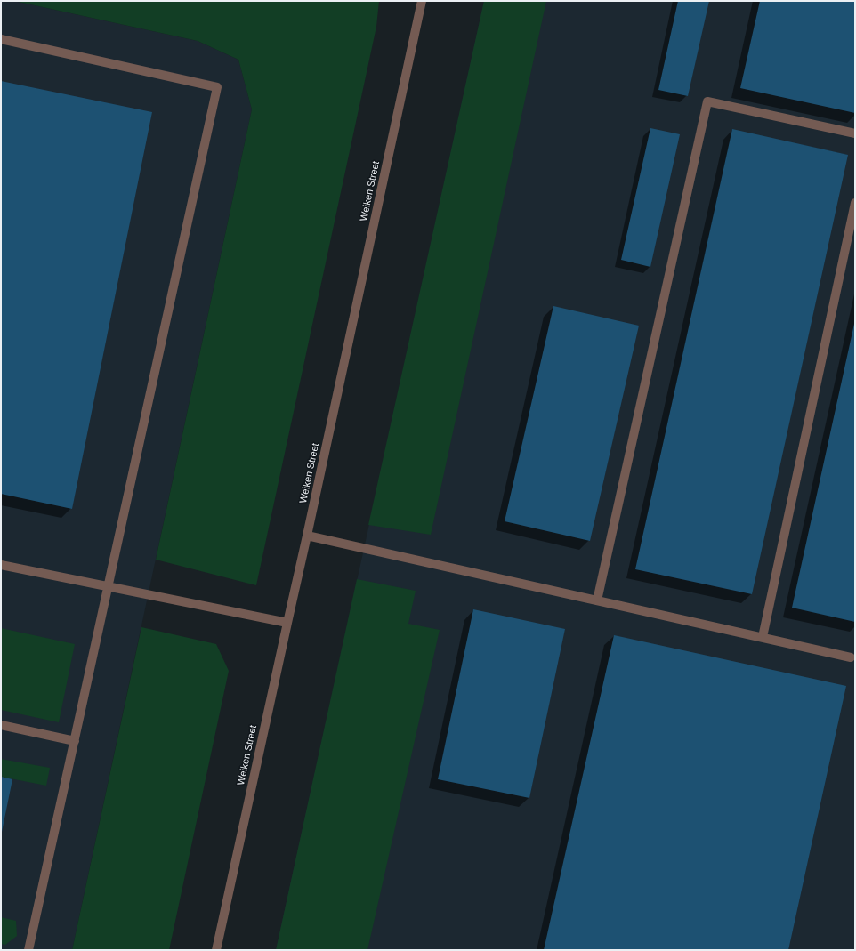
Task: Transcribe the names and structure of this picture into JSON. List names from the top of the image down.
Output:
{
  "streets": {
    "street": ["Weiken Street"]
  }
}
